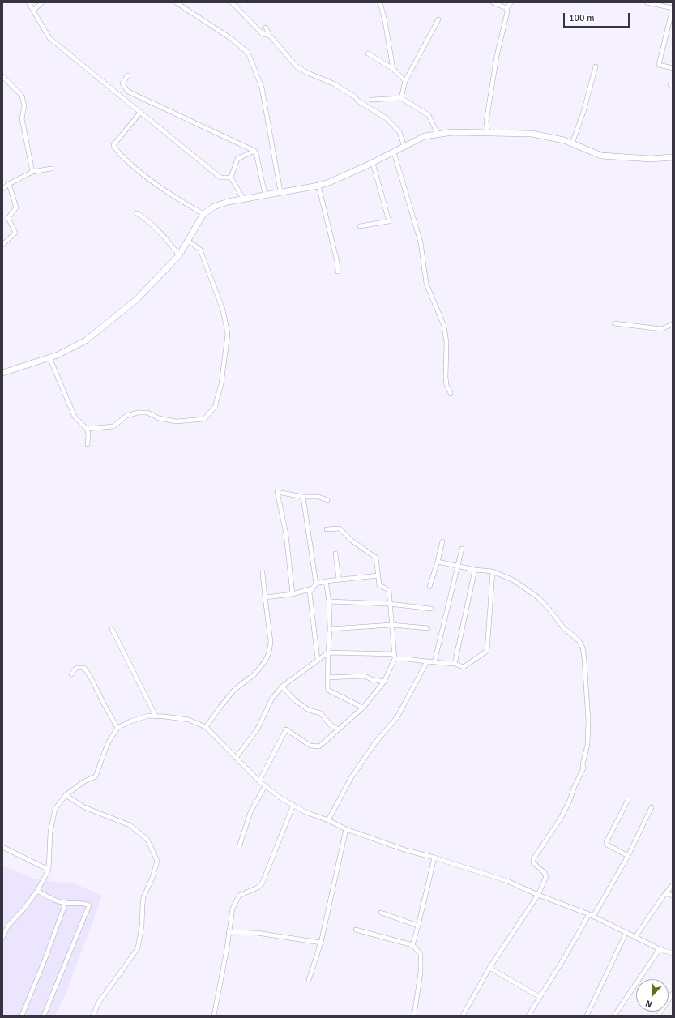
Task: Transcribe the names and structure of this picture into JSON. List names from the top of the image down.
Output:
{
  "scale_bar": "100 m",
  "north": "bottom"
}
